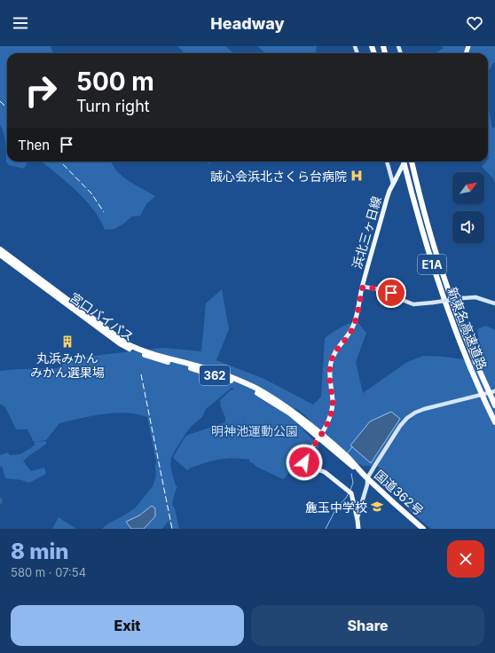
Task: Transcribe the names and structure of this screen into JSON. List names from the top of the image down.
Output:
{
  "streets": {
    "highway": [
      "E1A",
      "宮口バイパス",
      "新東名高速道路",
      "362",
      "国道362号"
    ],
    "main road": ["浜北三ヶ日線"]
  },
  "crossings": [
    ["浜北三ヶ日線", "宮口バイパス"],
    ["宮口バイパス", "国道362号"]
  ],
  "parks": ["明神池運動公園"],
  "places": {
    "hospital": ["誠心会浜北さくら台病院"],
    "building": ["丸浜みかん みかん選果場"],
    "school or university": ["麁玉中学校"]
  },
  "north": "top right",
  "page": {
    "header": "Headway",
    "turn": ["500 m", "Turn right"],
    "then": "Then",
    "heading": ["8 min", "580 m · 07:54"],
    "buttons": ["Exit", "Share"]
  }
}
